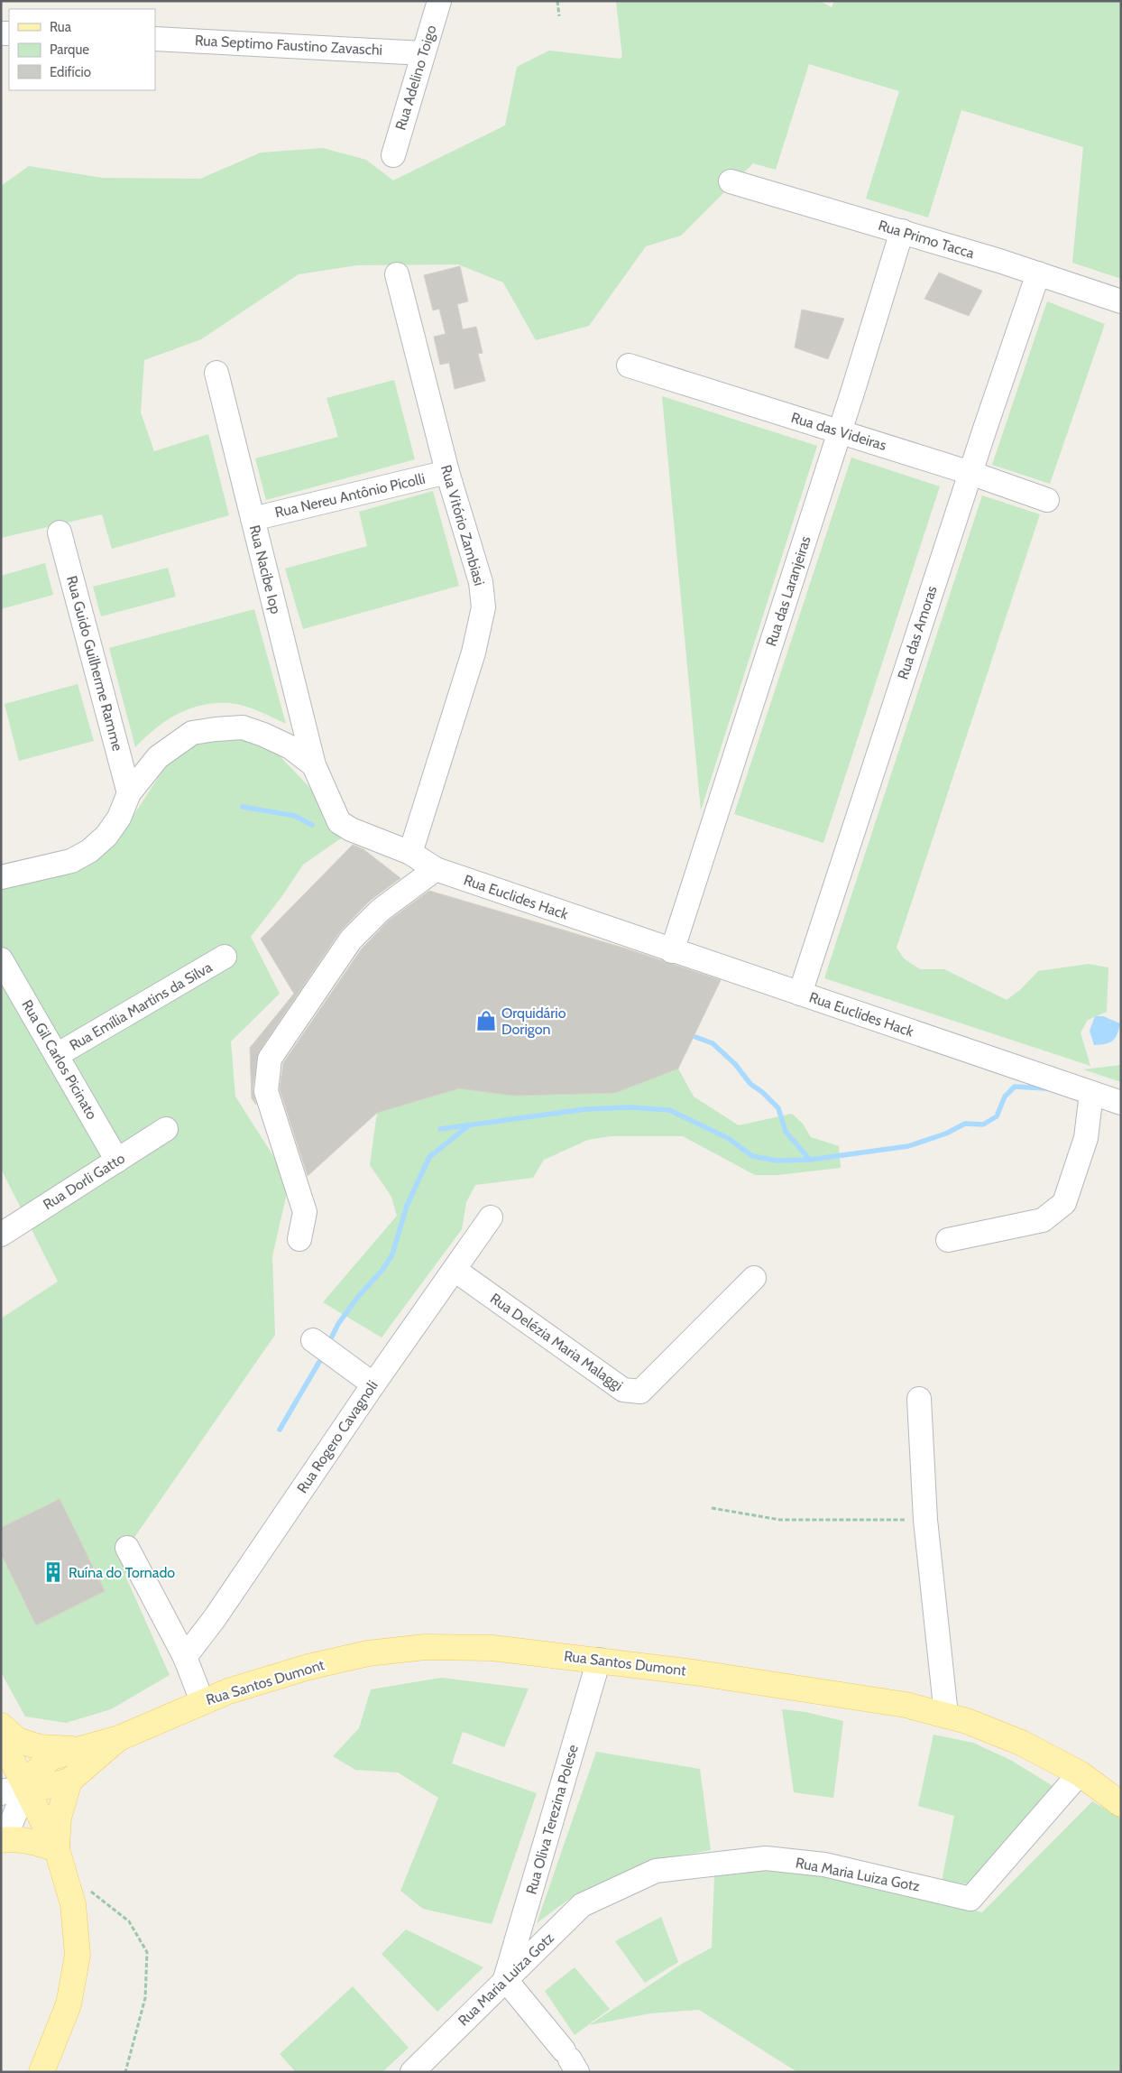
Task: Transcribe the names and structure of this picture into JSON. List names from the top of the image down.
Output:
{
  "streets": {
    "main road": ["Rua Santos Dumont"],
    "street": [
      "Rua Septimo Faustino Zavaschi",
      "Rua Adelino Toigo",
      "Rua Primo Tacca",
      "Rua das Videiras",
      "Rua Nereu Antônio Picolli",
      "Rua Vitório Zambiasi",
      "Rua Nacibe Iop",
      "Rua das Laranjeiras",
      "Rua das Amoras",
      "Rua Guido Guilherme Ramme",
      "Rua Euclides Hack",
      "Rua Emília Martins da Silva",
      "Rua Gil Carlos Picinato",
      "Rua Dorli Gatto",
      "Rua Delézia Maria Malaggi",
      "Rua Rogero Cavagnoli",
      "Rua Oliva Terezina Polese",
      "Rua Maria Luiza Gotz"
    ]
  },
  "crossings": [
    ["Rua Septimo Faustino Zavaschi", "Rua Adelino Toigo"],
    ["Rua Primo Tacca", "Rua das Laranjeiras"],
    ["Rua Primo Tacca", "Rua das Amoras"],
    ["Rua das Videiras", "Rua das Laranjeiras"],
    ["Rua das Videiras", "Rua das Amoras"],
    ["Rua Nereu Antônio Picolli", "Rua Vitório Zambiasi"],
    ["Rua Nereu Antônio Picolli", "Rua Nacibe Iop"],
    ["Rua Vitório Zambiasi", "Rua Euclides Hack"],
    ["Rua Nacibe Iop", "Rua Euclides Hack"],
    ["Rua das Laranjeiras", "Rua Euclides Hack"],
    ["Rua das Amoras", "Rua Euclides Hack"],
    ["Rua Guido Guilherme Ramme", "Rua Euclides Hack"],
    ["Rua Emília Martins da Silva", "Rua Gil Carlos Picinato"],
    ["Rua Gil Carlos Picinato", "Rua Dorli Gatto"],
    ["Rua Delézia Maria Malaggi", "Rua Rogero Cavagnoli"],
    ["Rua Santos Dumont", "Rua Oliva Terezina Polese"],
    ["Rua Santos Dumont", "Rua Maria Luiza Gotz"],
    ["Rua Oliva Terezina Polese", "Rua Maria Luiza Gotz"]
  ],
  "places": {
    "shop": ["Orquidário Dorigon"],
    "building": ["Ruína do Tornado"]
  },
  "legend": ["Rua", "Parque", "Edifício"]
}
